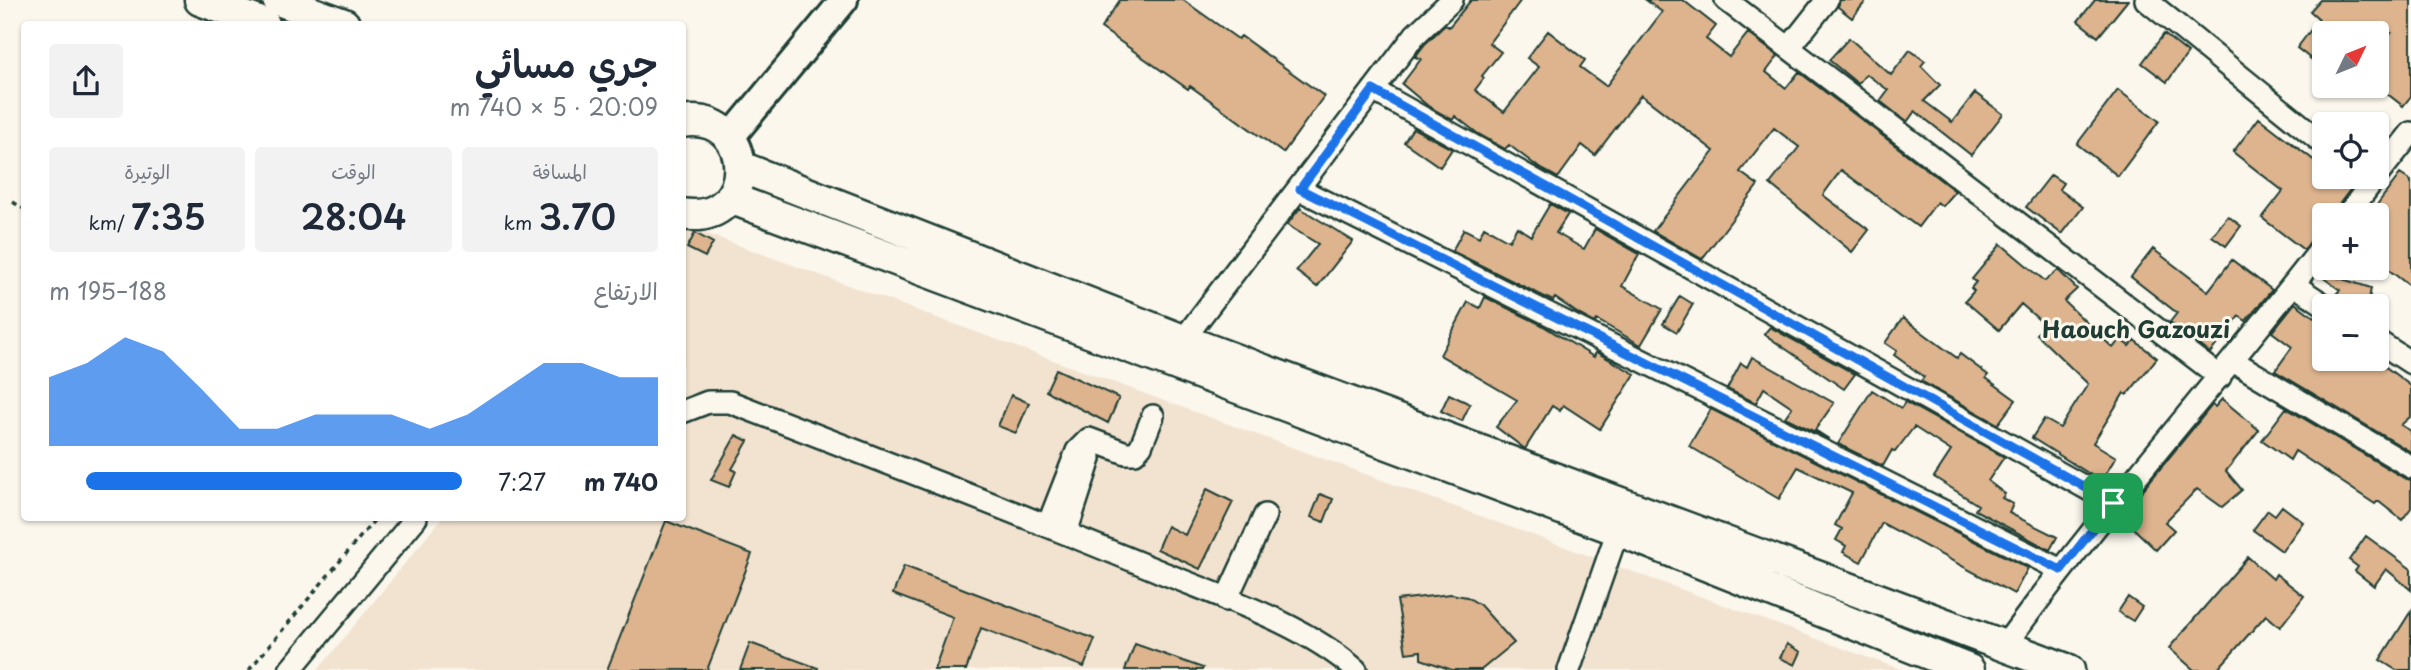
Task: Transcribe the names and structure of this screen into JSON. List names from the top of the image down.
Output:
{
  "districts": ["Haouch Gazouzi"],
  "north": "top right",
  "page": {
    "map_buttons": ["+", "−"],
    "heading": ["جري مسائي", "20:09 · 5 × 740 m"],
    "stats": [
      ["المسافة", "3.70 km"],
      ["الوقت", "28:04"],
      ["الوتيرة", "7:35 /km"]
    ],
    "chart": ["الارتفاع", "188–195 m"],
    "list": [
      {
        "name": "740 m",
        "note": "7:27"
      }
    ]
  }
}
